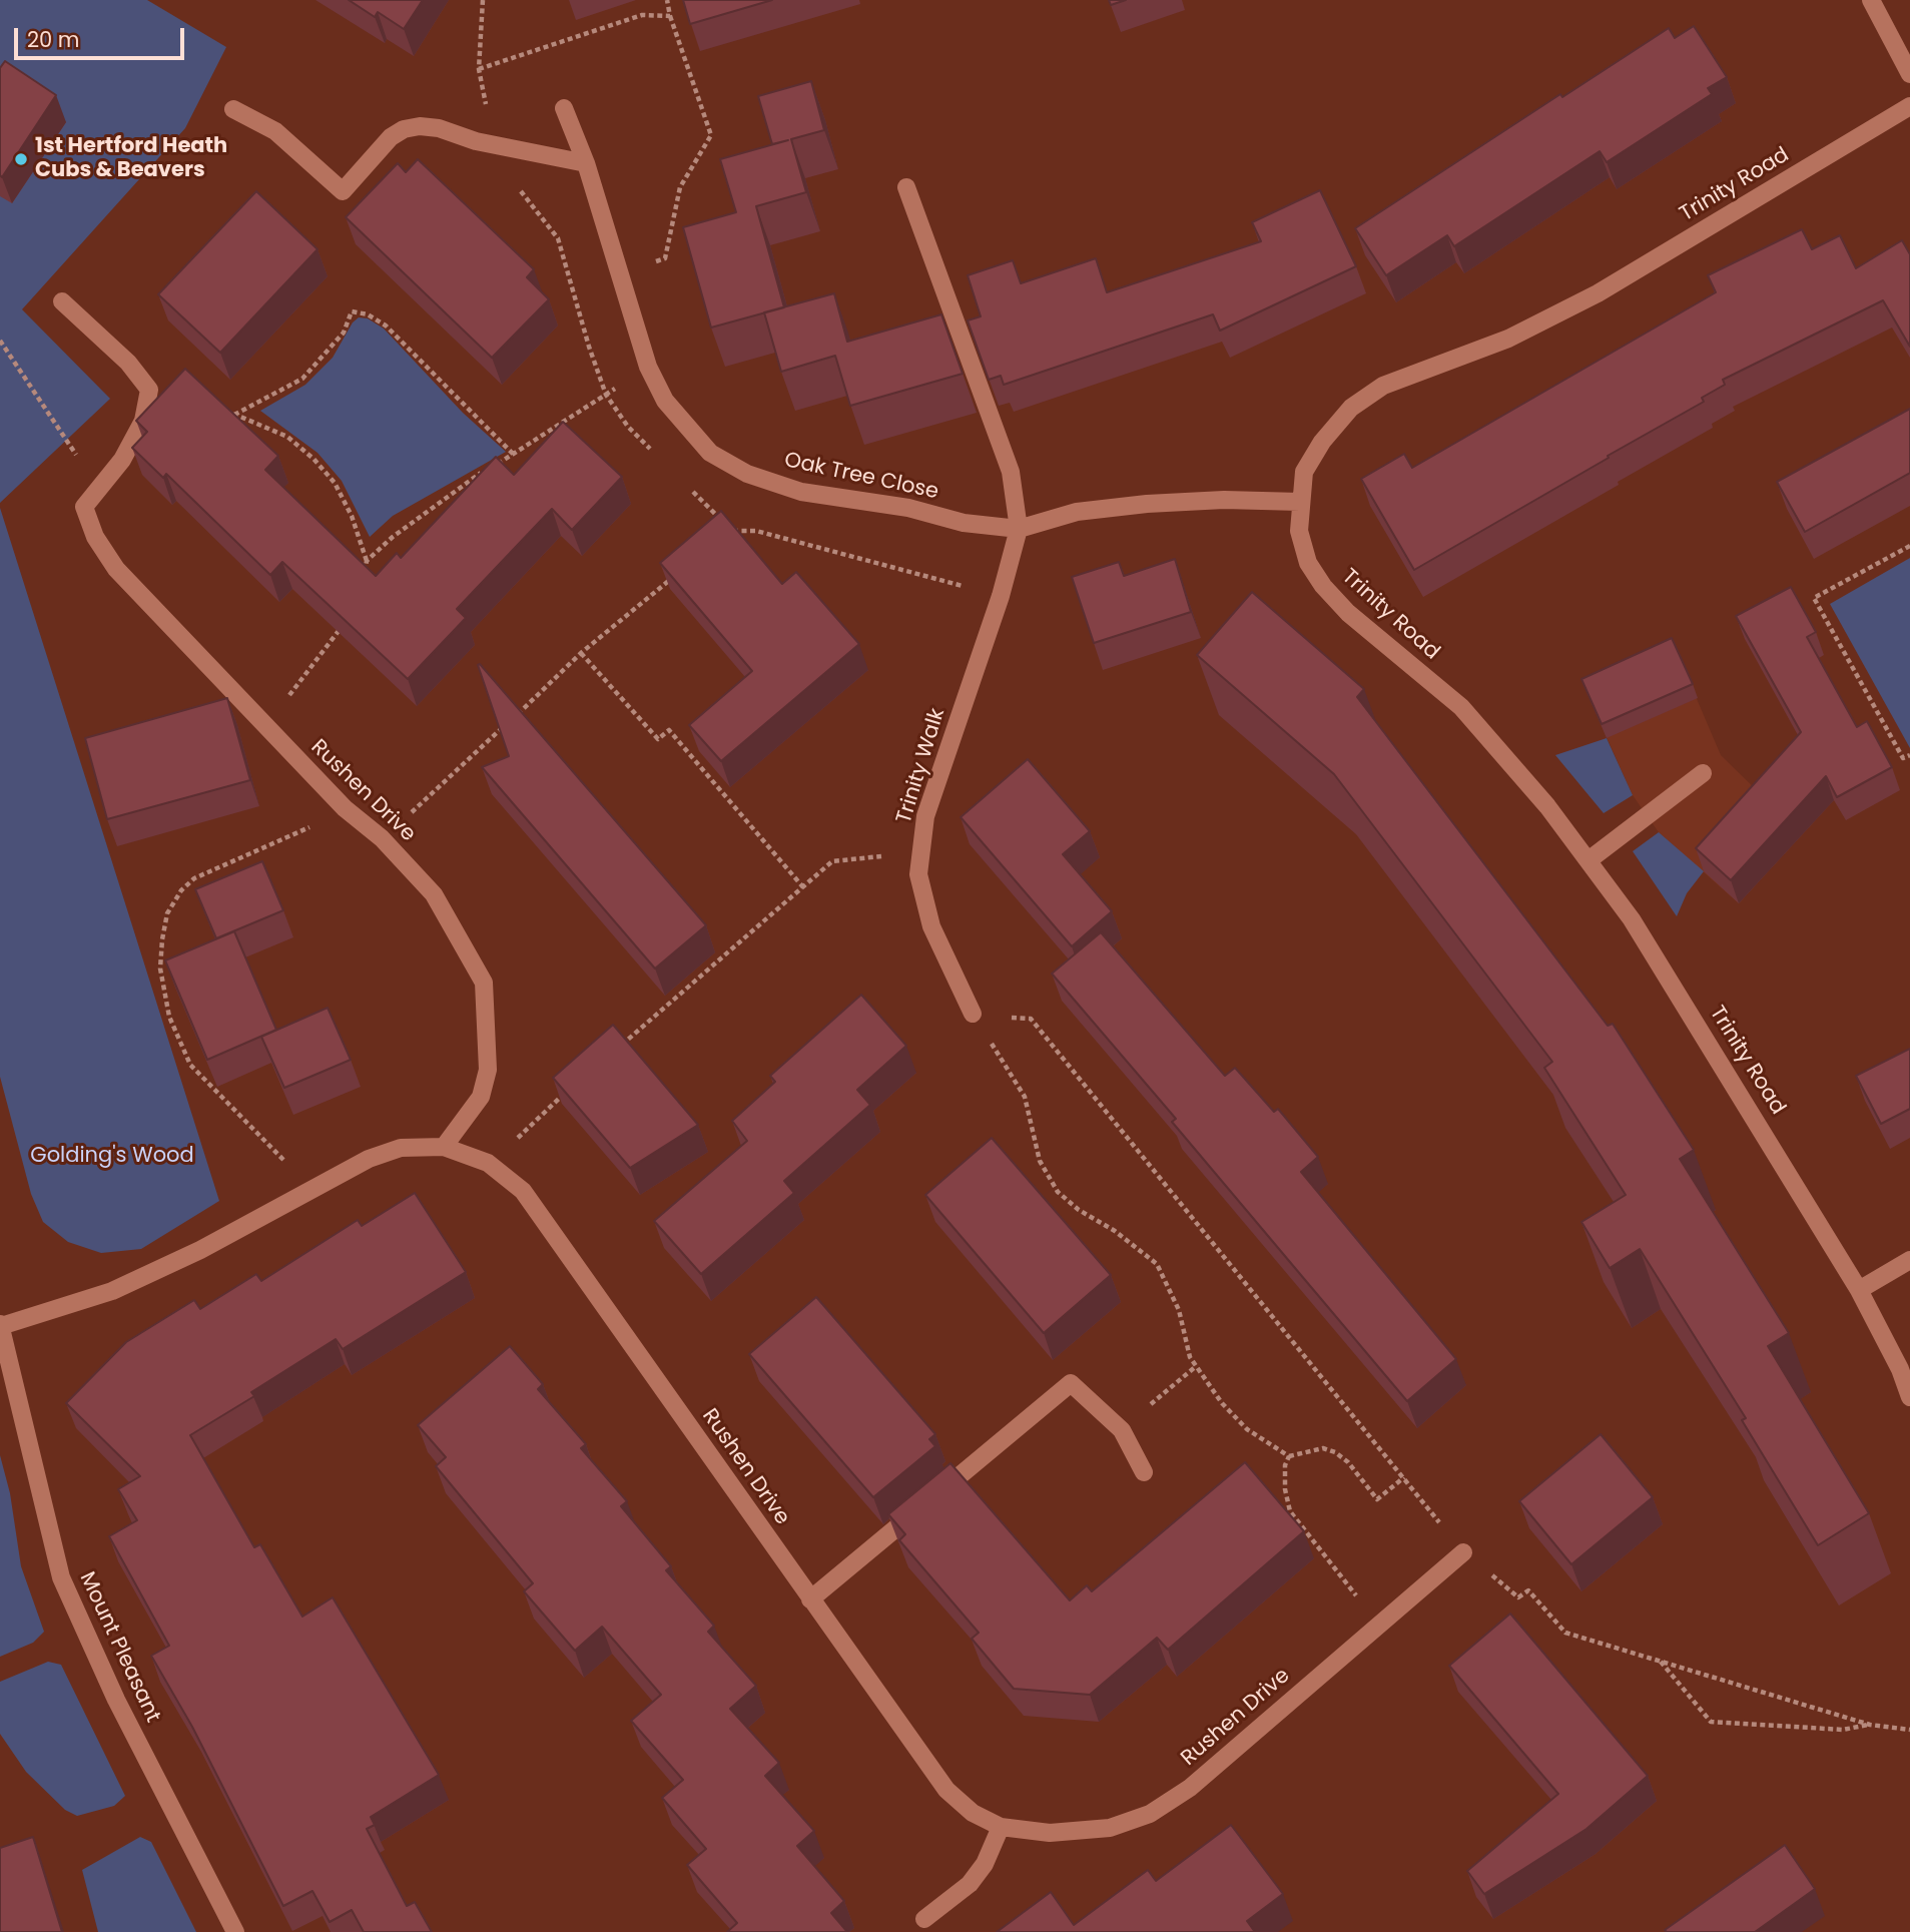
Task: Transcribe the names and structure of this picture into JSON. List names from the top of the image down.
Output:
{
  "streets": {
    "street": [
      "Trinity Road",
      "Oak Tree Close",
      "Trinity Walk",
      "Rushen Drive",
      "Mount Pleasant"
    ]
  },
  "crossings": [
    ["Trinity Road", "Oak Tree Close"],
    ["Oak Tree Close", "Trinity Walk"],
    ["Rushen Drive", "Mount Pleasant"]
  ],
  "parks": ["Golding's Wood"],
  "places": ["1st Hertford Heath Cubs & Beavers"],
  "scale_bar": "20 m"
}
